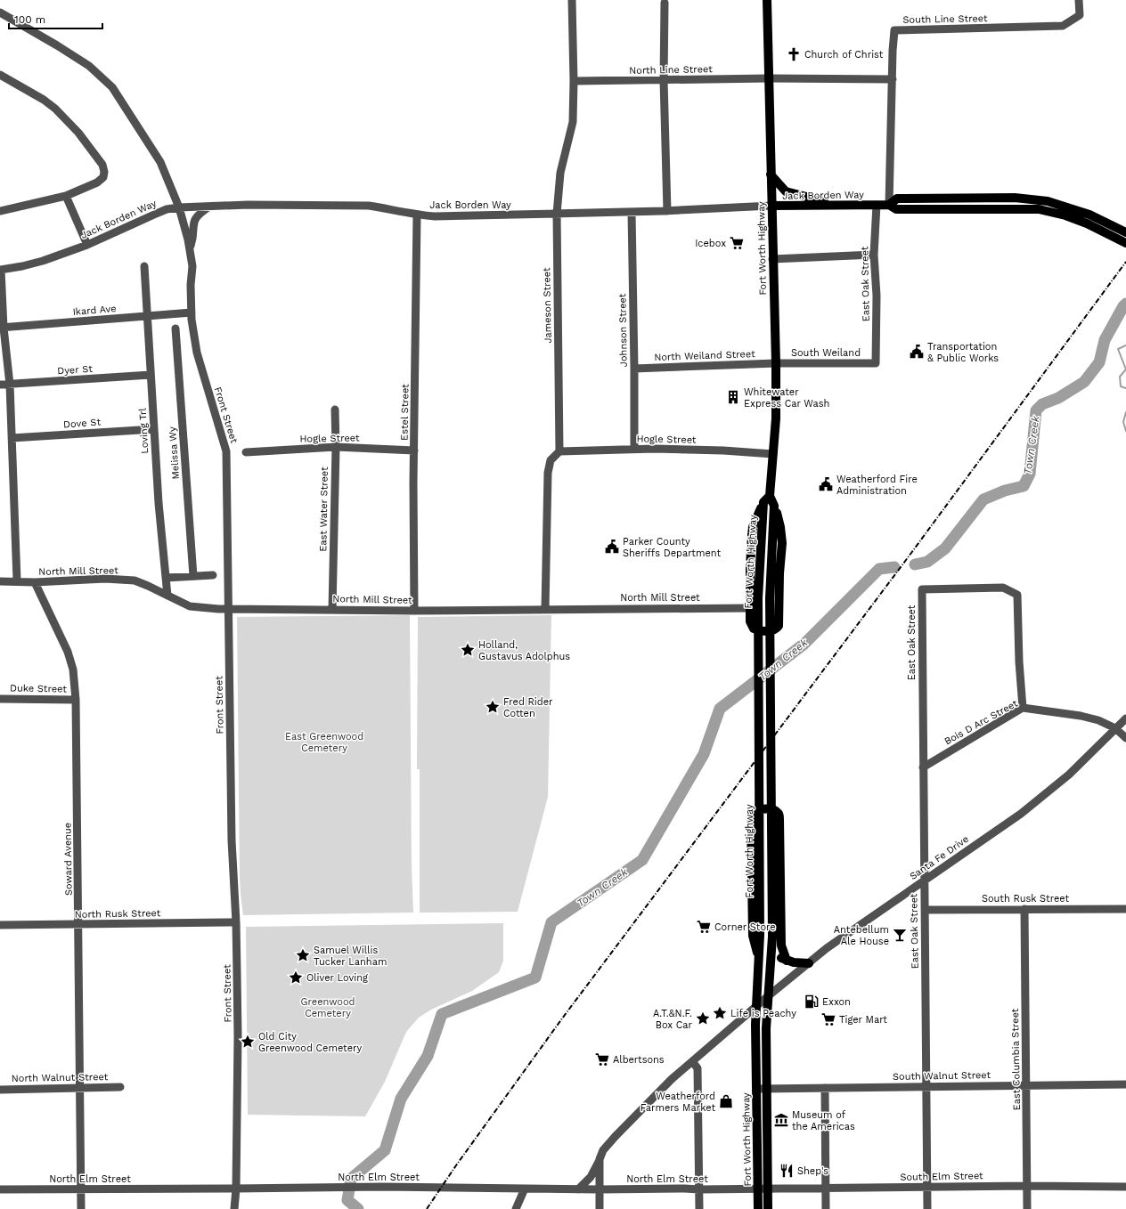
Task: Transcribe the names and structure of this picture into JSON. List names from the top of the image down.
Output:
{
  "streets": {
    "main road": ["Jack Borden Way", "Fort Worth Highway"],
    "street": [
      "South Line Street",
      "North Line Street",
      "East Oak Street",
      "Jameson Street",
      "Ikard Ave",
      "Johnson Street",
      "South Weiland",
      "North Weiland Street",
      "Dyer St",
      "Estel Street",
      "Front Street",
      "Dove St",
      "Loving Trl",
      "Hogle Street",
      "Melissa Wy",
      "East Water Street",
      "North Mill Street",
      "Duke Street",
      "Bois D Arc Street",
      "Santa Fe Drive",
      "Soward Avenue",
      "South Rusk Street",
      "North Rusk Street",
      "East Columbia Street",
      "South Walnut Street",
      "North Walnut Street",
      "South Elm Street",
      "North Elm Street"
    ]
  },
  "crossings": [
    ["North Line Street", "Fort Worth Highway"],
    ["North Line Street", "Jameson Street"],
    ["Jack Borden Way", "Fort Worth Highway"],
    ["Jack Borden Way", "East Oak Street"],
    ["Jack Borden Way", "Jameson Street"],
    ["Jack Borden Way", "Johnson Street"],
    ["Jack Borden Way", "Estel Street"],
    ["Jack Borden Way", "Front Street"],
    ["Fort Worth Highway", "South Weiland"],
    ["Fort Worth Highway", "North Weiland Street"],
    ["Fort Worth Highway", "Hogle Street"],
    ["Fort Worth Highway", "Santa Fe Drive"],
    ["Fort Worth Highway", "South Walnut Street"],
    ["Fort Worth Highway", "South Elm Street"],
    ["Fort Worth Highway", "North Elm Street"],
    ["East Oak Street", "South Weiland"],
    ["East Oak Street", "Bois D Arc Street"],
    ["East Oak Street", "Santa Fe Drive"],
    ["East Oak Street", "South Rusk Street"],
    ["East Oak Street", "South Walnut Street"],
    ["East Oak Street", "South Elm Street"],
    ["Jameson Street", "Hogle Street"],
    ["Ikard Ave", "Front Street"],
    ["Ikard Ave", "Loving Trl"],
    ["Johnson Street", "North Weiland Street"],
    ["Johnson Street", "Hogle Street"],
    ["South Weiland", "North Weiland Street"],
    ["Dyer St", "Loving Trl"],
    ["Estel Street", "Hogle Street"],
    ["Estel Street", "North Mill Street"],
    ["Front Street", "North Mill Street"],
    ["Front Street", "North Rusk Street"],
    ["Front Street", "North Elm Street"],
    ["Dove St", "Loving Trl"],
    ["Loving Trl", "North Mill Street"],
    ["Hogle Street", "East Water Street"],
    ["East Water Street", "North Mill Street"],
    ["North Mill Street", "Soward Avenue"],
    ["Duke Street", "Soward Avenue"],
    ["Bois D Arc Street", "Santa Fe Drive"],
    ["Santa Fe Drive", "North Elm Street"],
    ["Soward Avenue", "North Rusk Street"],
    ["Soward Avenue", "North Walnut Street"],
    ["Soward Avenue", "North Elm Street"],
    ["South Rusk Street", "East Columbia Street"],
    ["East Columbia Street", "South Walnut Street"],
    ["East Columbia Street", "South Elm Street"],
    ["South Elm Street", "North Elm Street"]
  ],
  "water": ["Town Creek"],
  "parks": ["East Greenwood Cemetery", "Greenwood Cemetery"],
  "places": {
    "church": ["Church of Christ"],
    "supermarket": [
      "Icebox",
      "Corner Store",
      "Tiger Mart",
      "Albertsons"
    ],
    "public building": ["Transportation & Public Works", "Weatherford Fire Administration", "Parker County Sheriffs Department"],
    "building": ["Whitewater Express Car Wash"],
    "place": [
      "Holland, Gustavus Adolphus",
      "Fred Rider Cotten",
      "Samuel Willis Tucker Lanham",
      "Oliver Loving",
      "Life is Peachy",
      "A.T.&N.F. Box Car",
      "Old City Greenwood Cemetery"
    ],
    "bar": ["Antebellum Ale House"],
    "fuel station": ["Exxon"],
    "shop": ["Weatherford Farmers Market"],
    "museum": ["Museum of the Americas"],
    "restaurant": ["Shep's"]
  },
  "scale_bar": "100 m"
}
